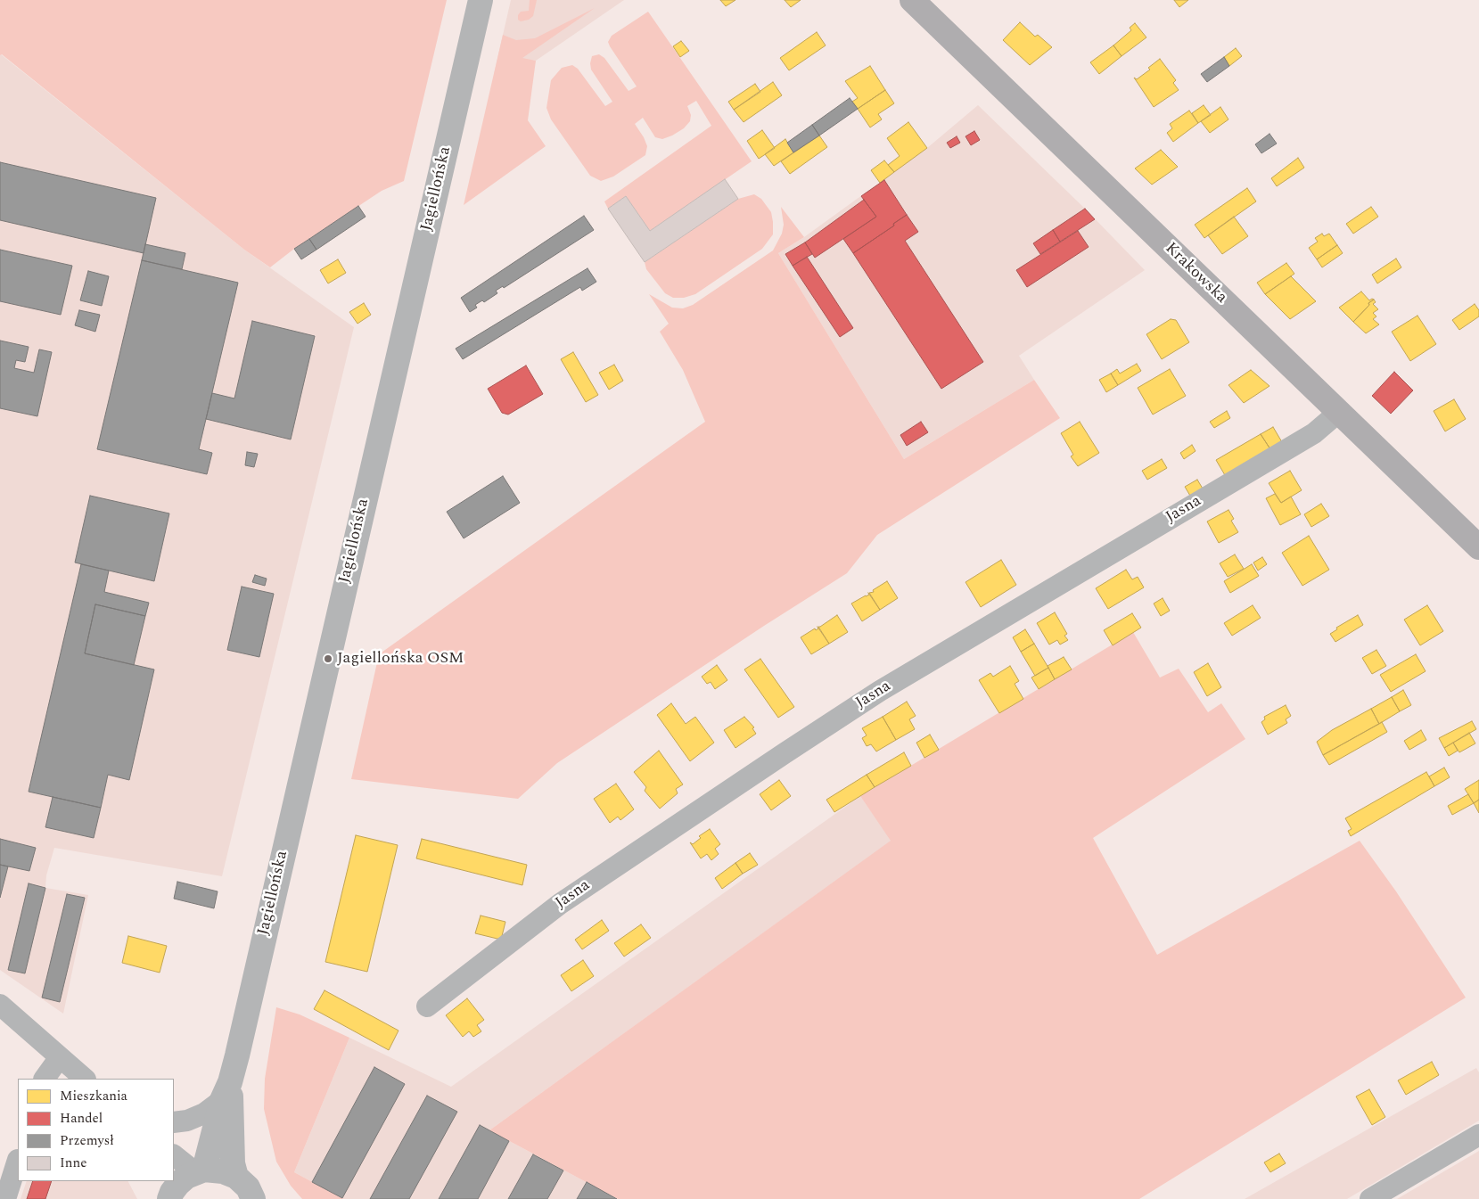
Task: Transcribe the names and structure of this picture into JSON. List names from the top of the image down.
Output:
{
  "streets": {
    "main road": ["Krakowska"],
    "street": ["Jagiellońska", "Jasna"]
  },
  "crossings": [
    ["Krakowska", "Jasna"]
  ],
  "places": ["Jagiellońska OSM"],
  "legend": [
    "Mieszkania",
    "Handel",
    "Przemysł",
    "Inne"
  ]
}
